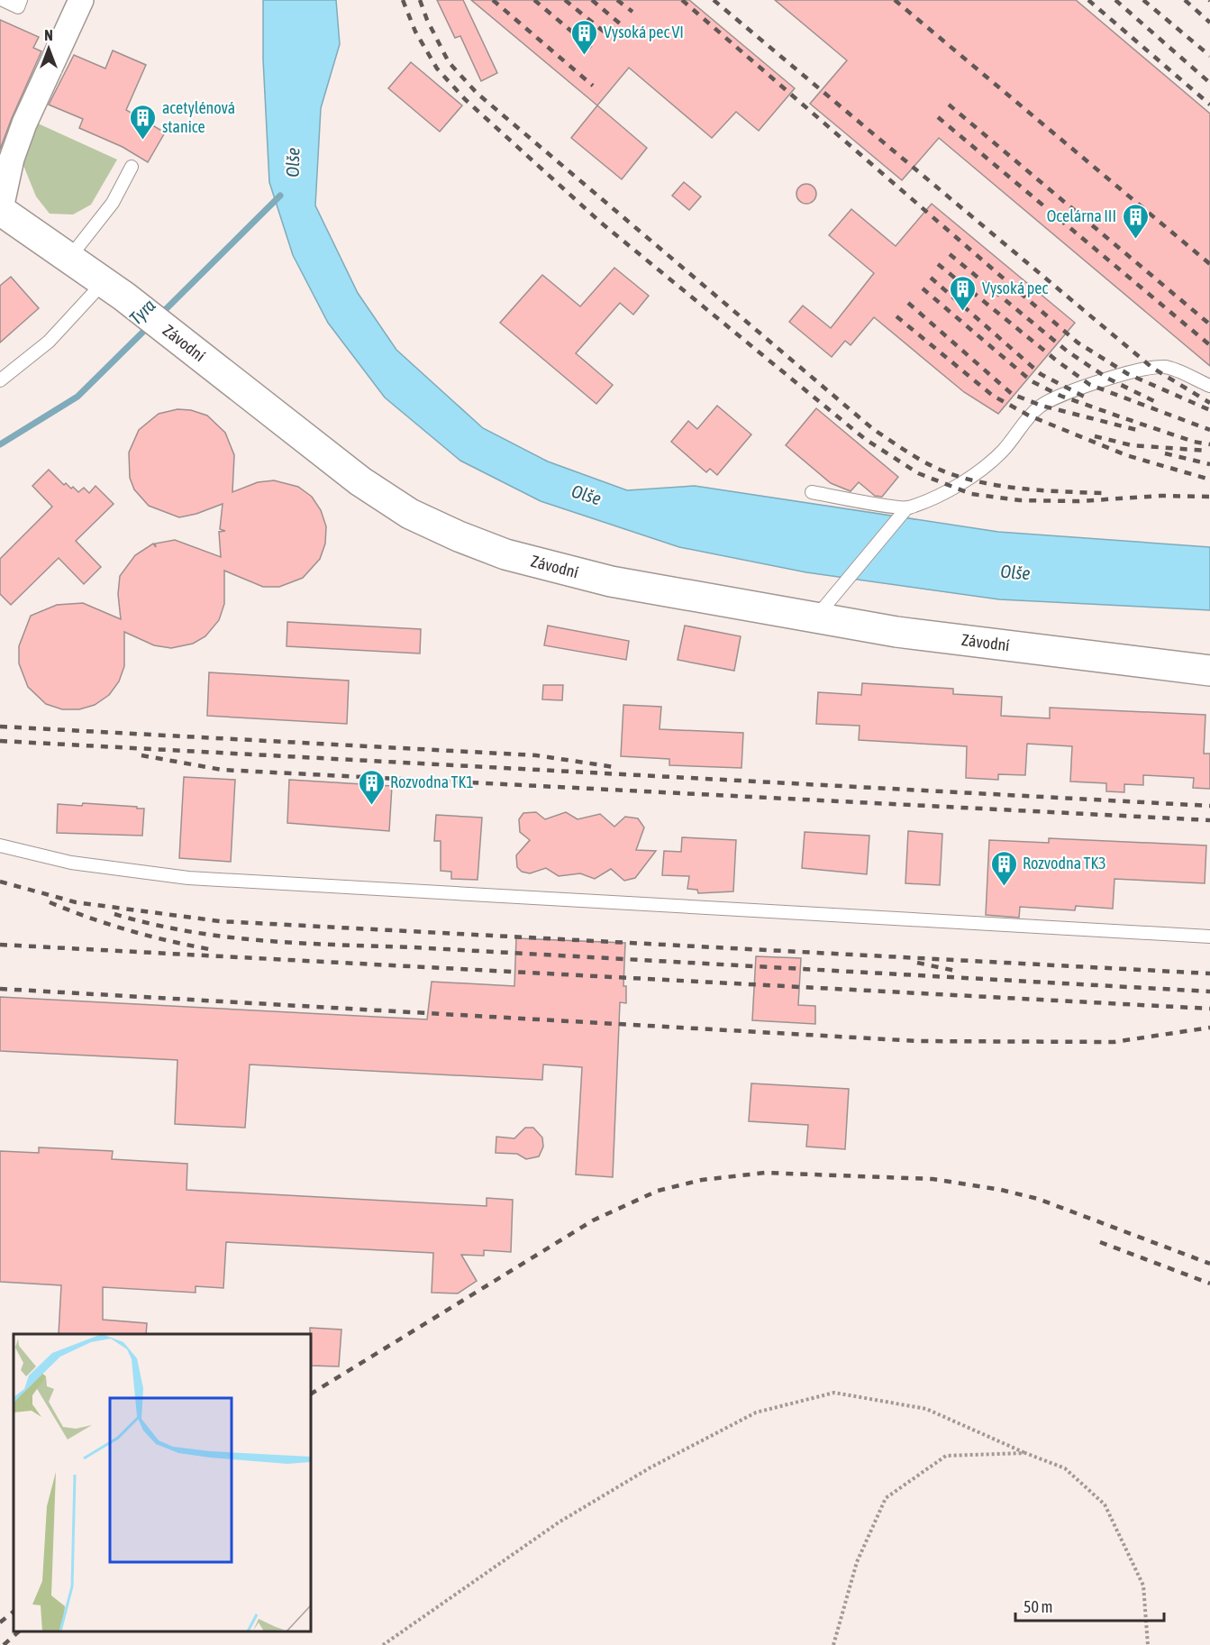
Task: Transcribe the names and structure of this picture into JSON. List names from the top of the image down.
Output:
{
  "streets": {
    "street": ["Závodní"]
  },
  "water": ["Olše", "Tyra"],
  "places": {
    "building": [
      "Vysoká pec VI",
      "acetylénová stanice",
      "Ocelárna III",
      "Vysoká pec",
      "Rozvodna TK1",
      "Rozvodna TK3"
    ]
  },
  "scale_bar": "50 m",
  "north": "top"
}
